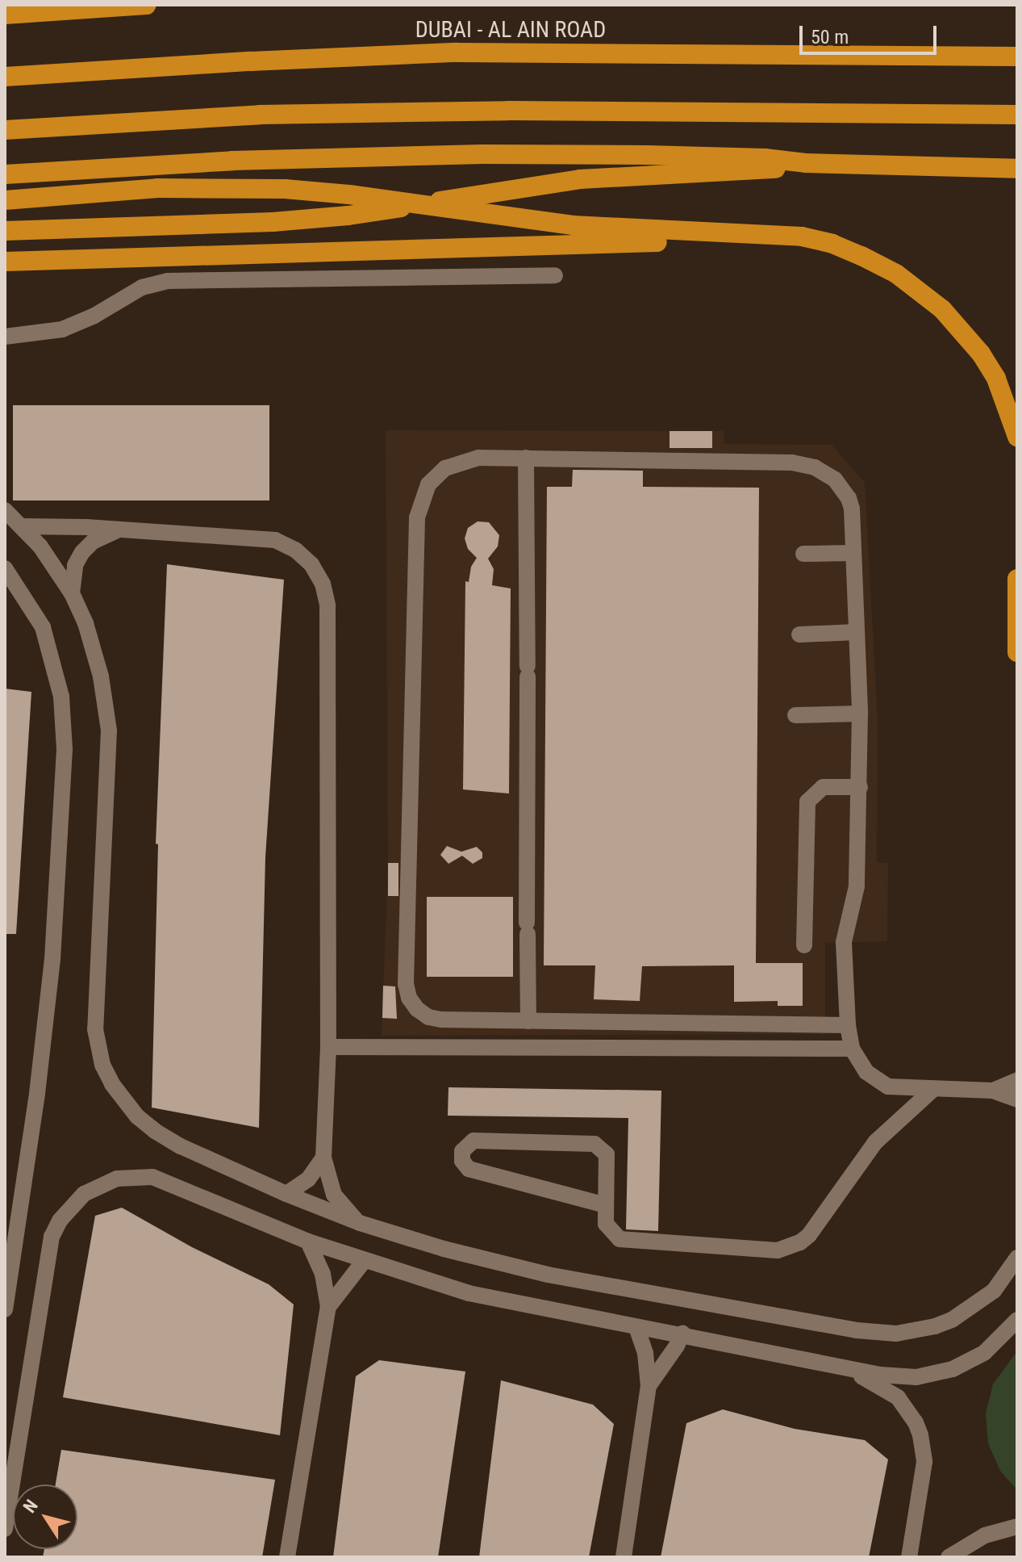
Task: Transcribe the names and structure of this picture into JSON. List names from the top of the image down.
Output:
{
  "streets": {
    "highway": ["DUBAI - AL AIN ROAD"]
  },
  "scale_bar": "50 m",
  "north": "top left"
}
